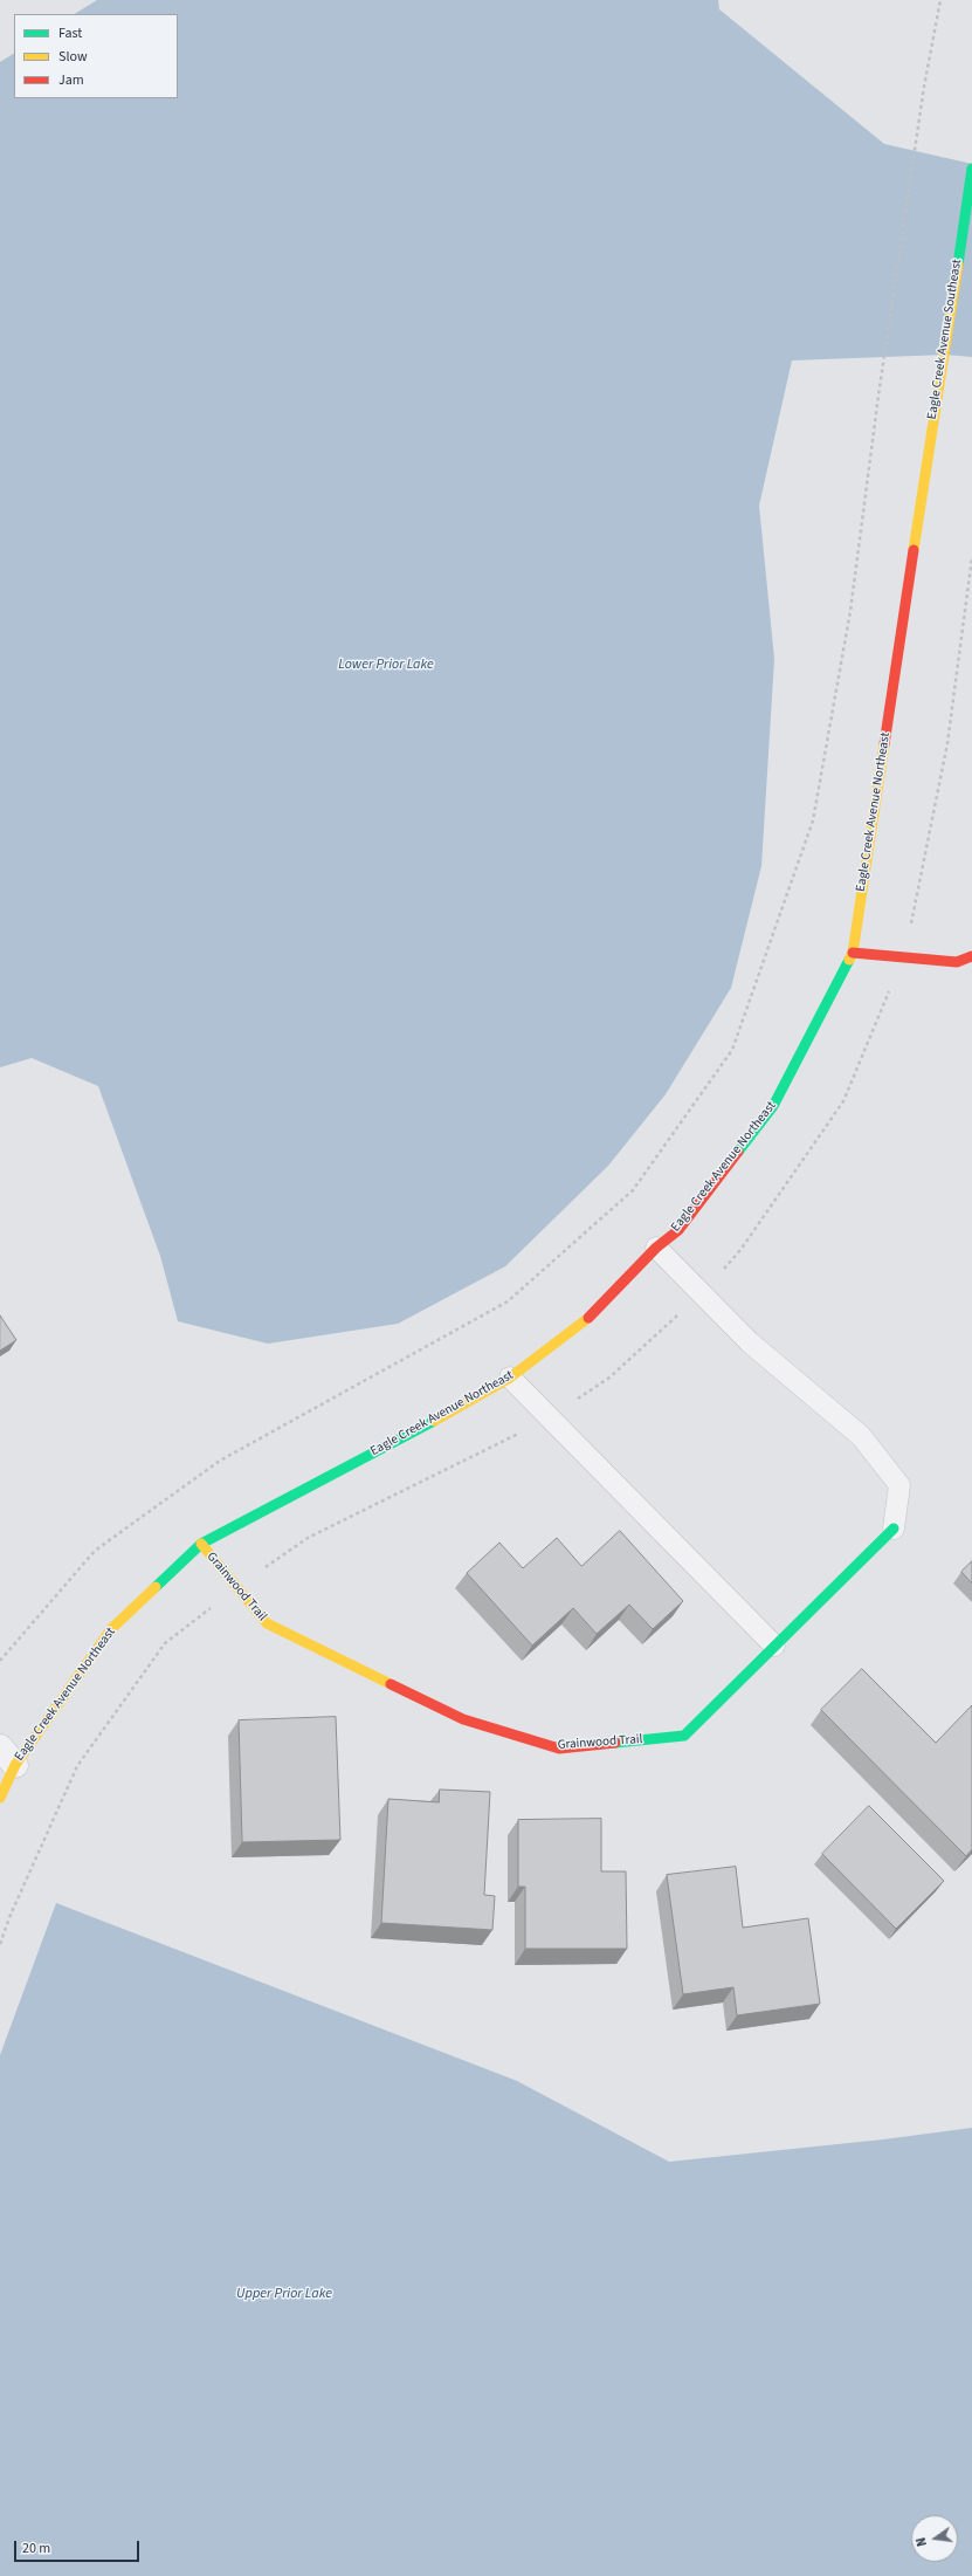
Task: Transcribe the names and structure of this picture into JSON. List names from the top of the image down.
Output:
{
  "streets": {
    "main road": ["Eagle Creek Avenue Southeast", "Eagle Creek Avenue Northeast", "Grainwood Trail"]
  },
  "crossings": [
    ["Eagle Creek Avenue Southeast", "Eagle Creek Avenue Northeast"],
    ["Eagle Creek Avenue Northeast", "Grainwood Trail"]
  ],
  "water": ["Lower Prior Lake", "Upper Prior Lake"],
  "legend": ["Fast", "Slow", "Jam"],
  "scale_bar": "20 m",
  "north": "left"
}
